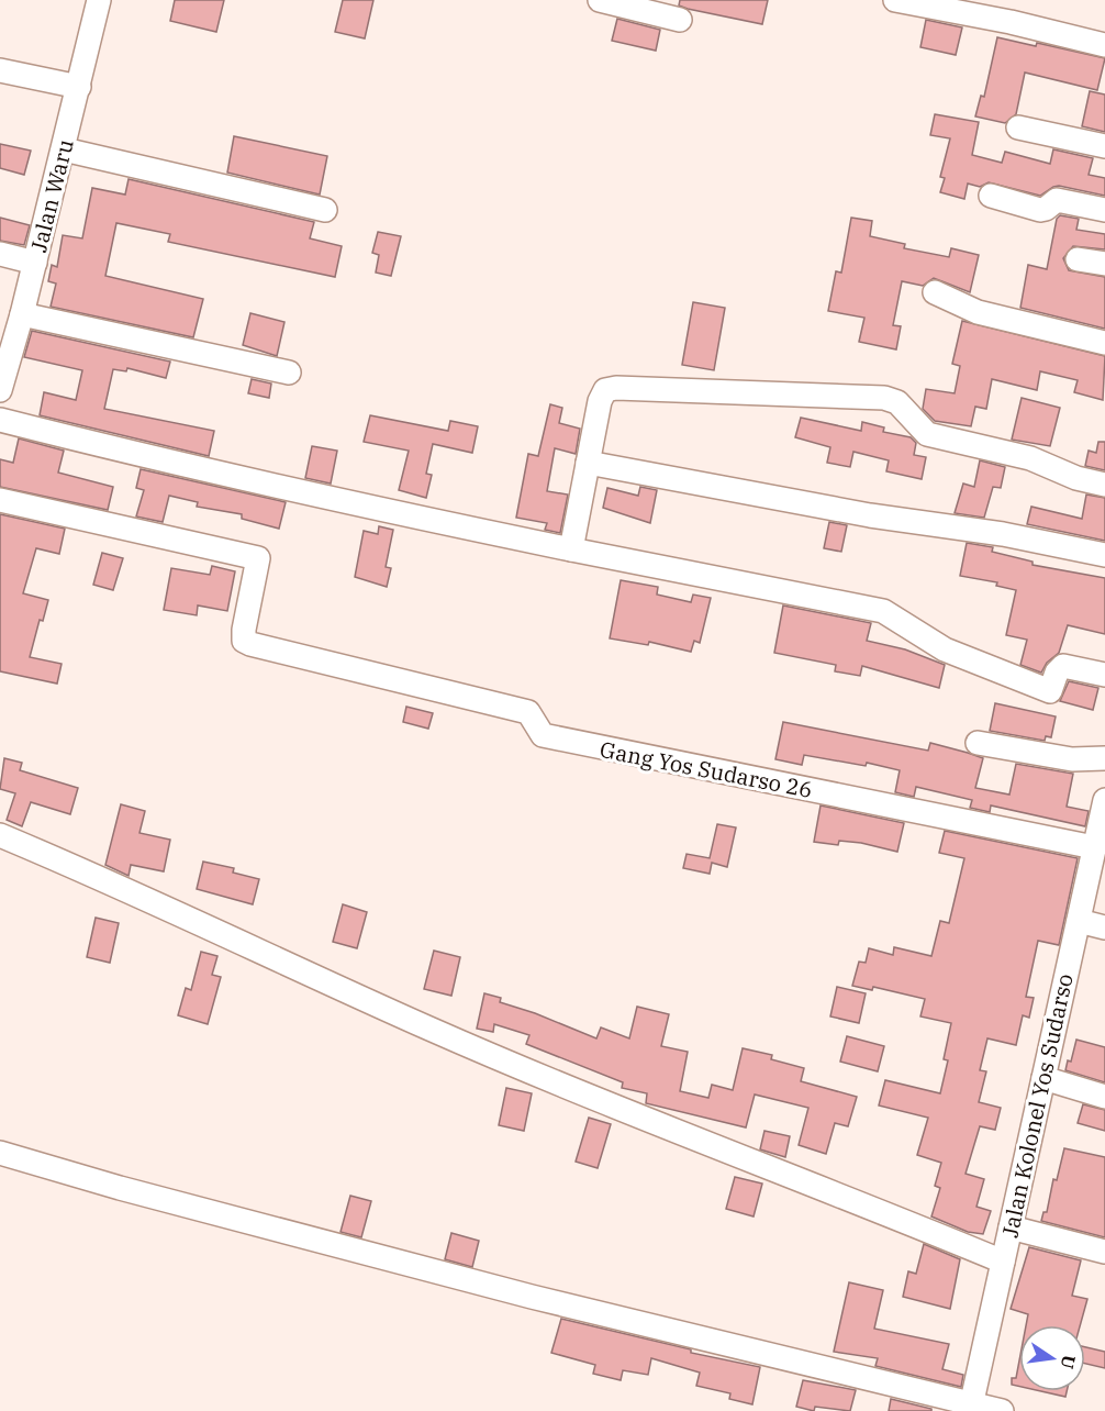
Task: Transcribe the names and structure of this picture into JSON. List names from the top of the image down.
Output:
{
  "streets": {
    "street": ["Jalan Waru", "Gang Yos Sudarso 26", "Jalan Kolonel Yos Sudarso"]
  },
  "crossings": [
    ["Gang Yos Sudarso 26", "Jalan Kolonel Yos Sudarso"]
  ],
  "north": "right"
}
